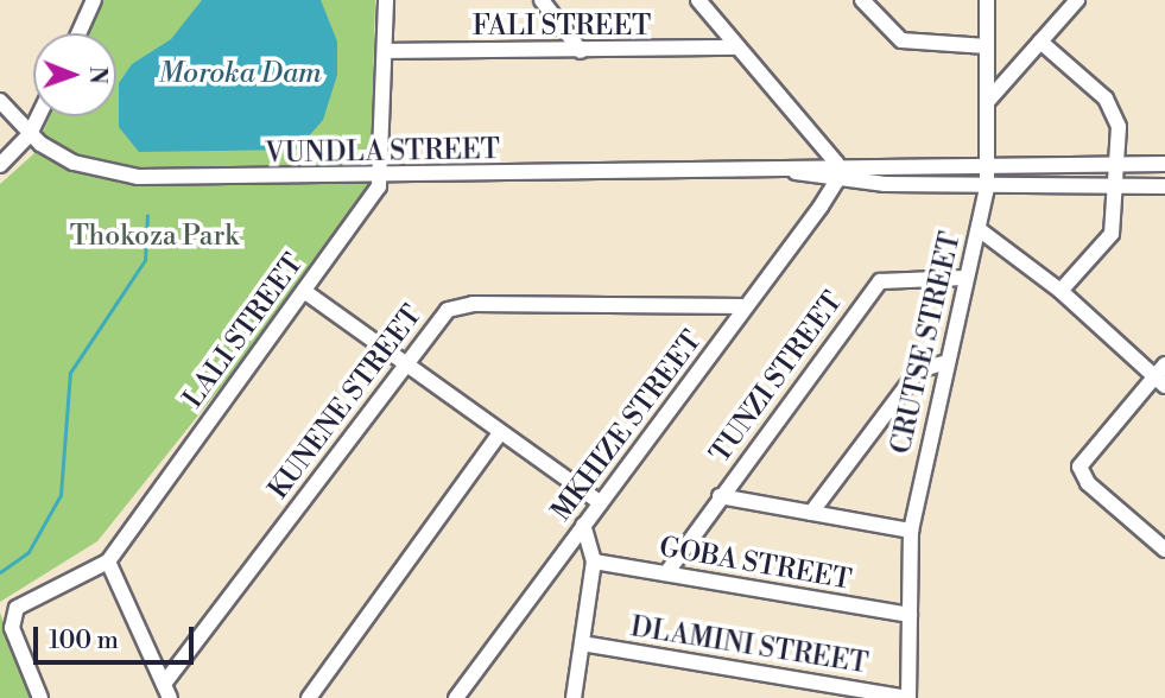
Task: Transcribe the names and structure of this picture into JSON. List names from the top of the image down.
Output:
{
  "streets": {
    "street": [
      "FALI STREET",
      "VUNDLA STREET",
      "LALI STREET",
      "CRUTSE STREET",
      "TUNZI STREET",
      "KUNENE STREET",
      "MKHIZE STREET",
      "GOBA STREET",
      "DLAMINI STREET"
    ]
  },
  "crossings": [
    ["VUNDLA STREET", "LALI STREET"],
    ["VUNDLA STREET", "CRUTSE STREET"],
    ["VUNDLA STREET", "MKHIZE STREET"],
    ["CRUTSE STREET", "TUNZI STREET"],
    ["CRUTSE STREET", "GOBA STREET"],
    ["CRUTSE STREET", "DLAMINI STREET"],
    ["TUNZI STREET", "GOBA STREET"],
    ["KUNENE STREET", "MKHIZE STREET"]
  ],
  "water": ["Moroka Dam"],
  "parks": ["Thokoza Park"],
  "scale_bar": "100 m",
  "north": "right"
}
